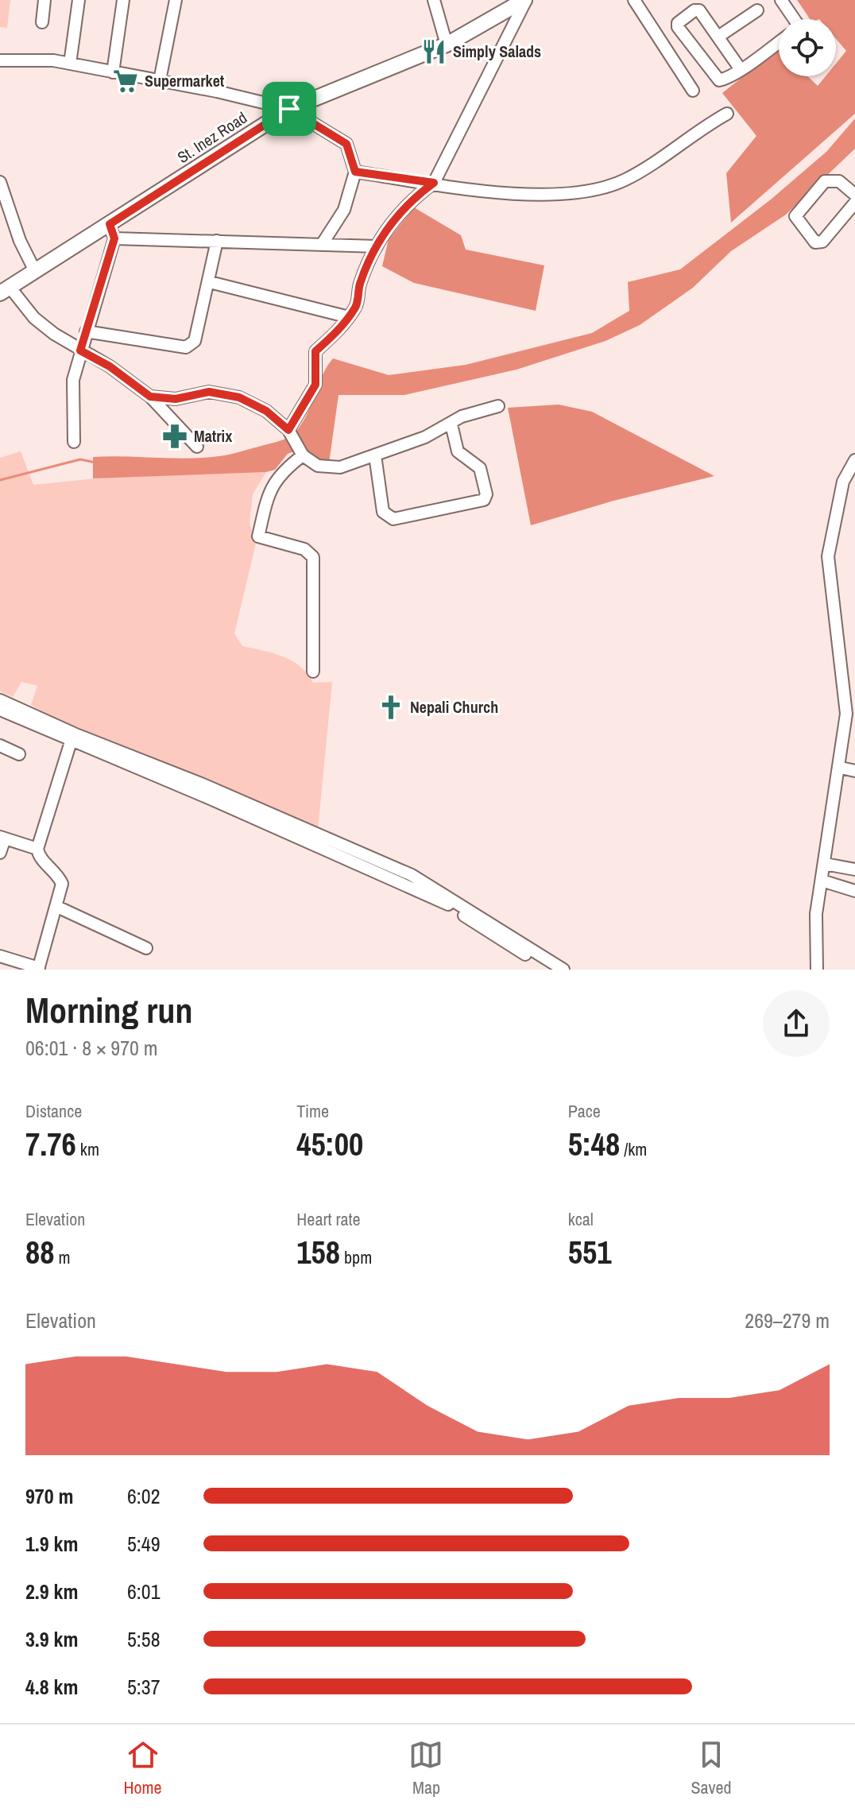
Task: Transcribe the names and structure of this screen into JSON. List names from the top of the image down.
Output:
{
  "streets": {
    "main road": ["St. Inez Road"]
  },
  "places": {
    "restaurant": ["Simply Salads"],
    "supermarket": ["Supermarket"],
    "pharmacy": ["Matrix"],
    "church": ["Nepali Church"]
  },
  "page": {
    "heading": ["Morning run", "06:01 · 8 × 970 m"],
    "stats": [
      ["Distance", "7.76 km"],
      ["Time", "45:00"],
      ["Pace", "5:48 /km"],
      ["Elevation", "88 m"],
      ["Heart rate", "158 bpm"],
      ["kcal", "551"]
    ],
    "chart": ["Elevation", "269–279 m"],
    "list": [
      {
        "name": "970 m",
        "note": "6:02"
      },
      {
        "name": "1.9 km",
        "note": "5:49"
      },
      {
        "name": "2.9 km",
        "note": "6:01"
      },
      {
        "name": "3.9 km",
        "note": "5:58"
      },
      {
        "name": "4.8 km",
        "note": "5:37"
      }
    ],
    "tabs": ["Home", "Map", "Saved"]
  }
}
